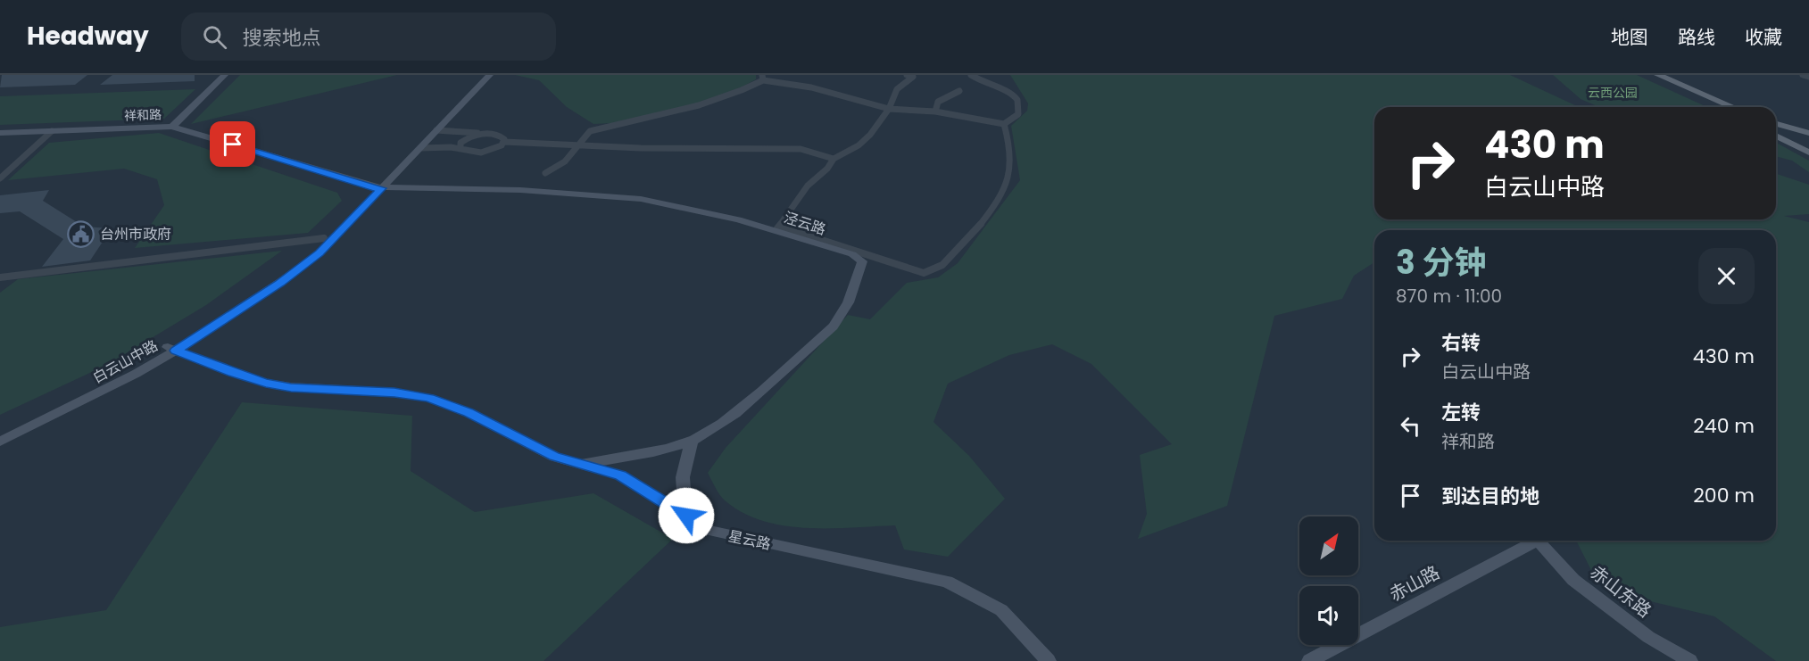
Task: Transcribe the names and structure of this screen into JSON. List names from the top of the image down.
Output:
{
  "streets": {
    "street": [
      "祥和路",
      "泾云路",
      "白云山中路",
      "星云路",
      "赤山路",
      "赤山东路"
    ]
  },
  "crossings": [
    ["祥和路", "泾云路"],
    ["祥和路", "白云山中路"],
    ["泾云路", "白云山中路"],
    ["泾云路", "星云路"],
    ["白云山中路", "星云路"]
  ],
  "parks": ["云西公园"],
  "places": {
    "public building": ["台州市政府"]
  },
  "north": "top right",
  "page": {
    "header": "Headway",
    "search": "搜索地点",
    "nav": ["地图", "路线", "收藏"],
    "turn": ["430 m", "白云山中路"],
    "heading": ["3 分钟", "870 m · 11:00"],
    "list": [
      {
        "name": "右转",
        "note": "白云山中路",
        "value": "430 m"
      },
      {
        "name": "左转",
        "note": "祥和路",
        "value": "240 m"
      },
      {
        "name": "到达目的地",
        "value": "200 m"
      }
    ]
  }
}
